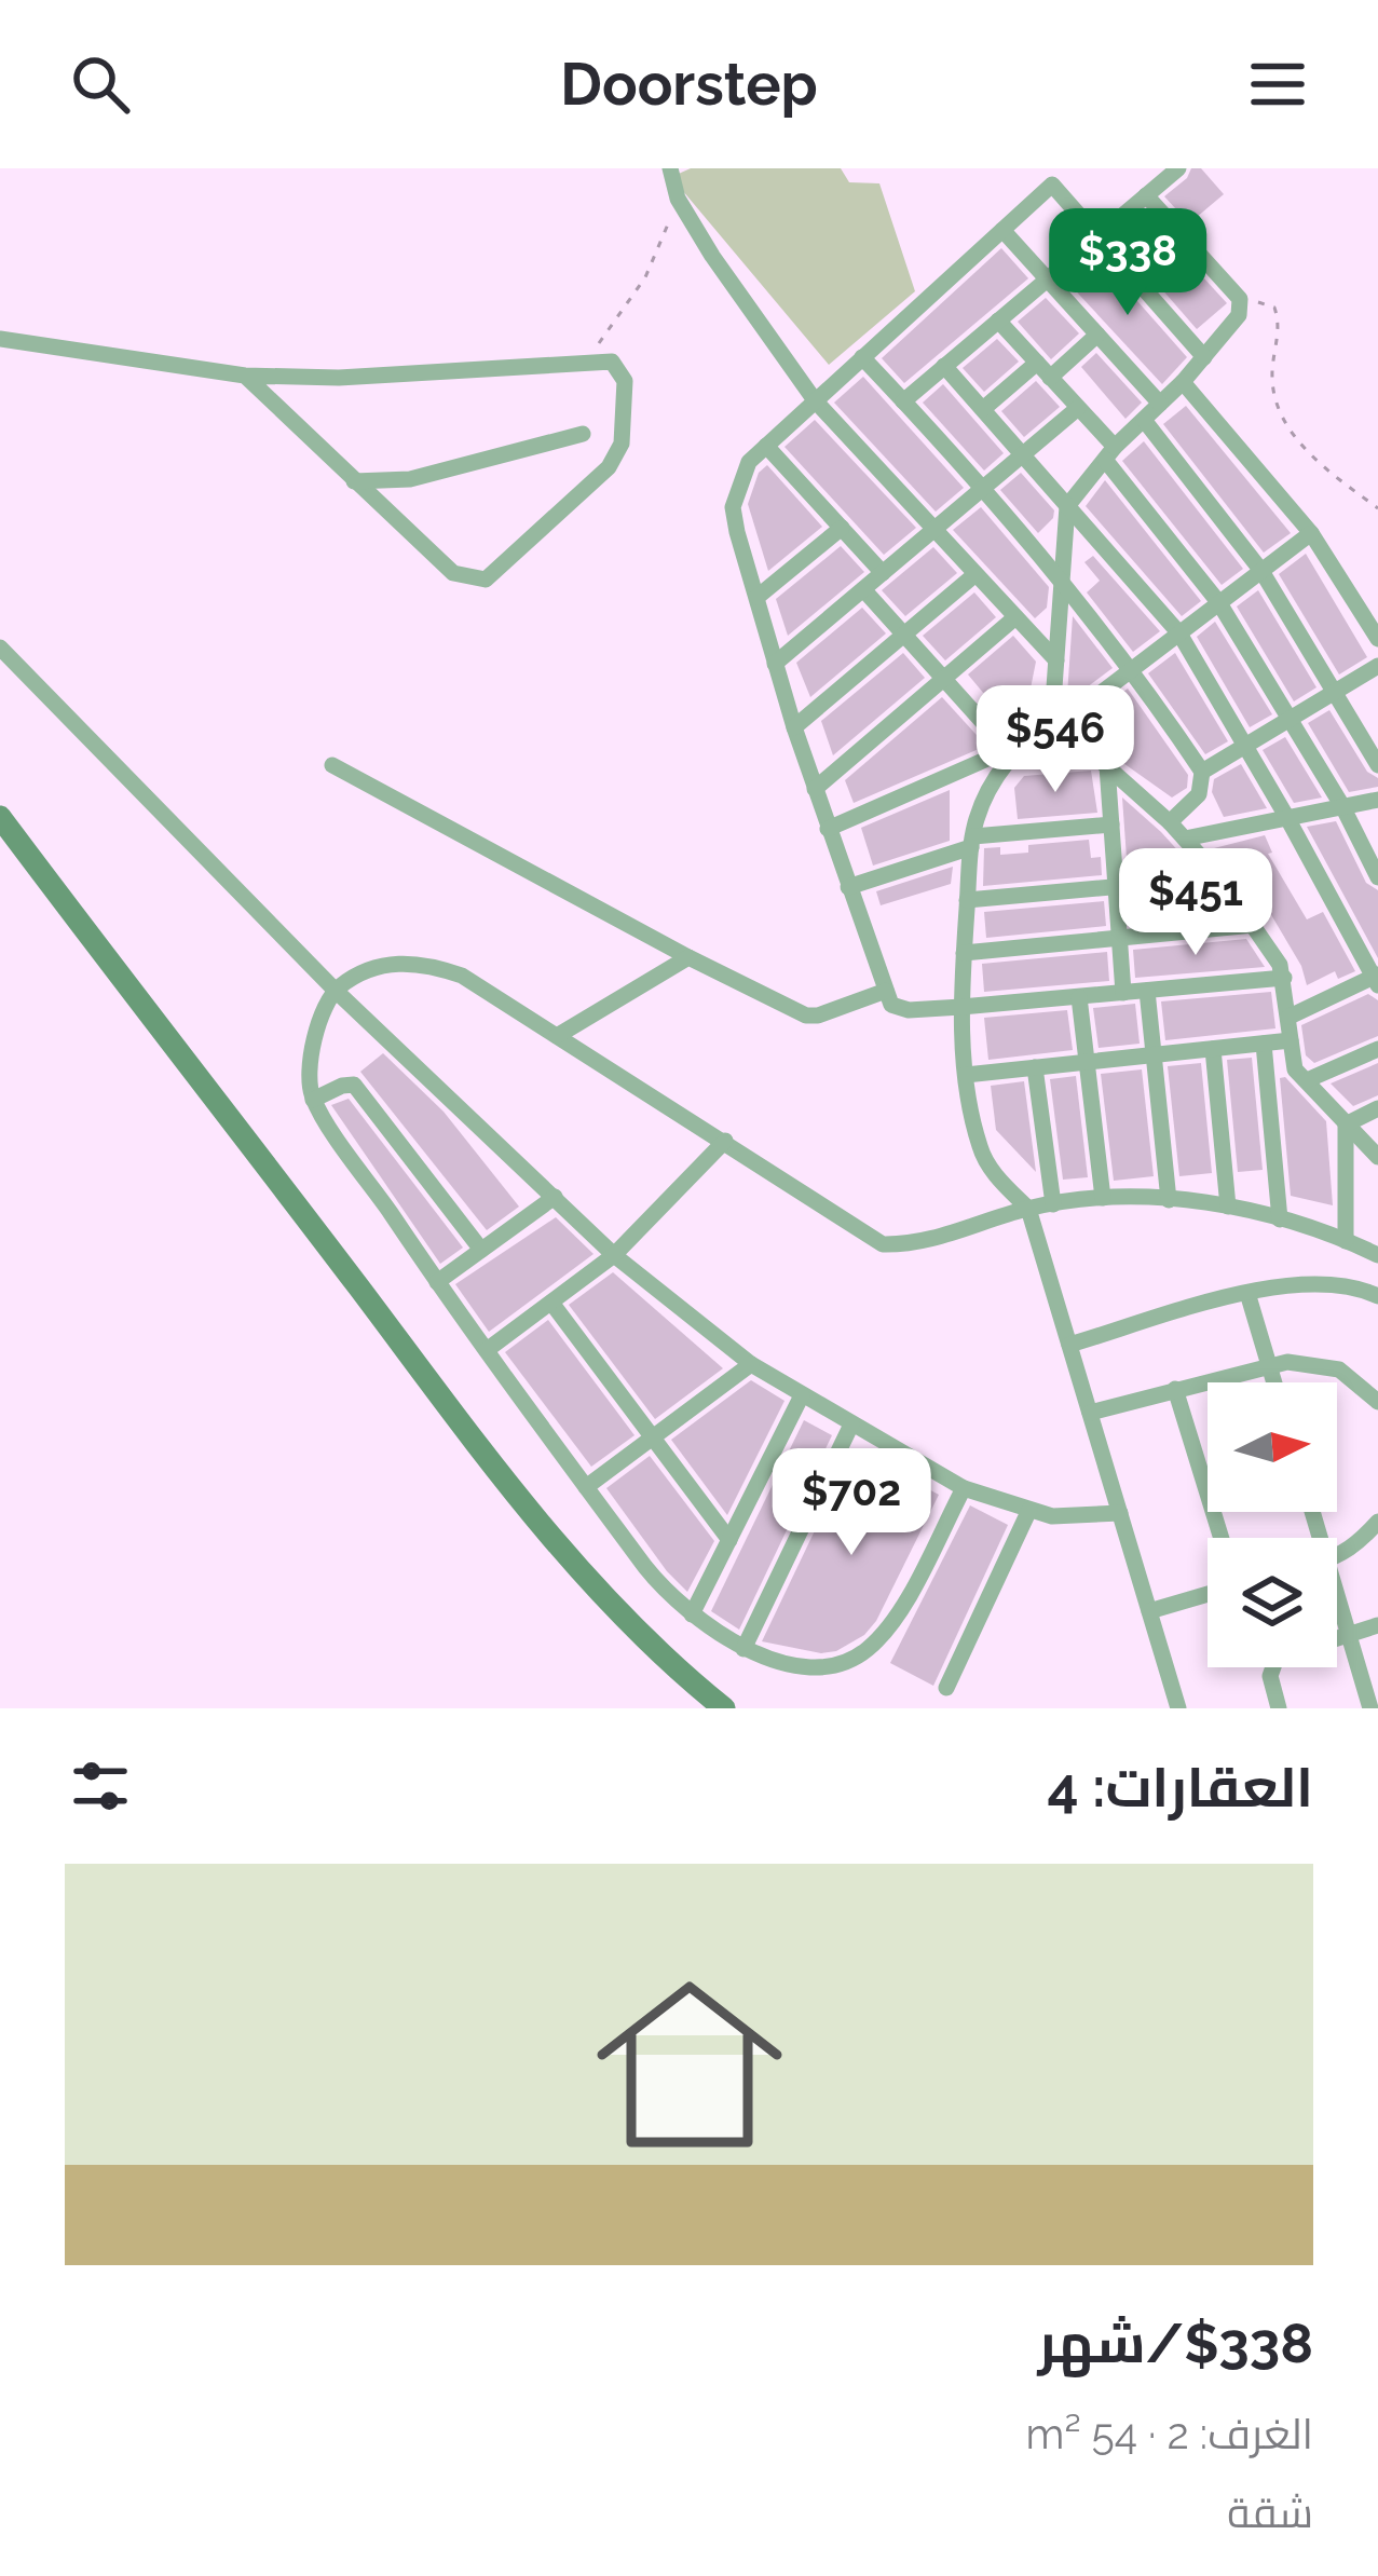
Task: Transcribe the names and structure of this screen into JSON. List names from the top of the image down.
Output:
{
  "north": "right",
  "page": {
    "header": "Doorstep",
    "price": [
      "$338",
      "$546",
      "$451",
      "$702"
    ],
    "heading": "العقارات: 4",
    "list": [
      {
        "name": "$338/شهر",
        "note": "الغرف: 2 · 54 m² · شقة"
      }
    ]
  }
}
